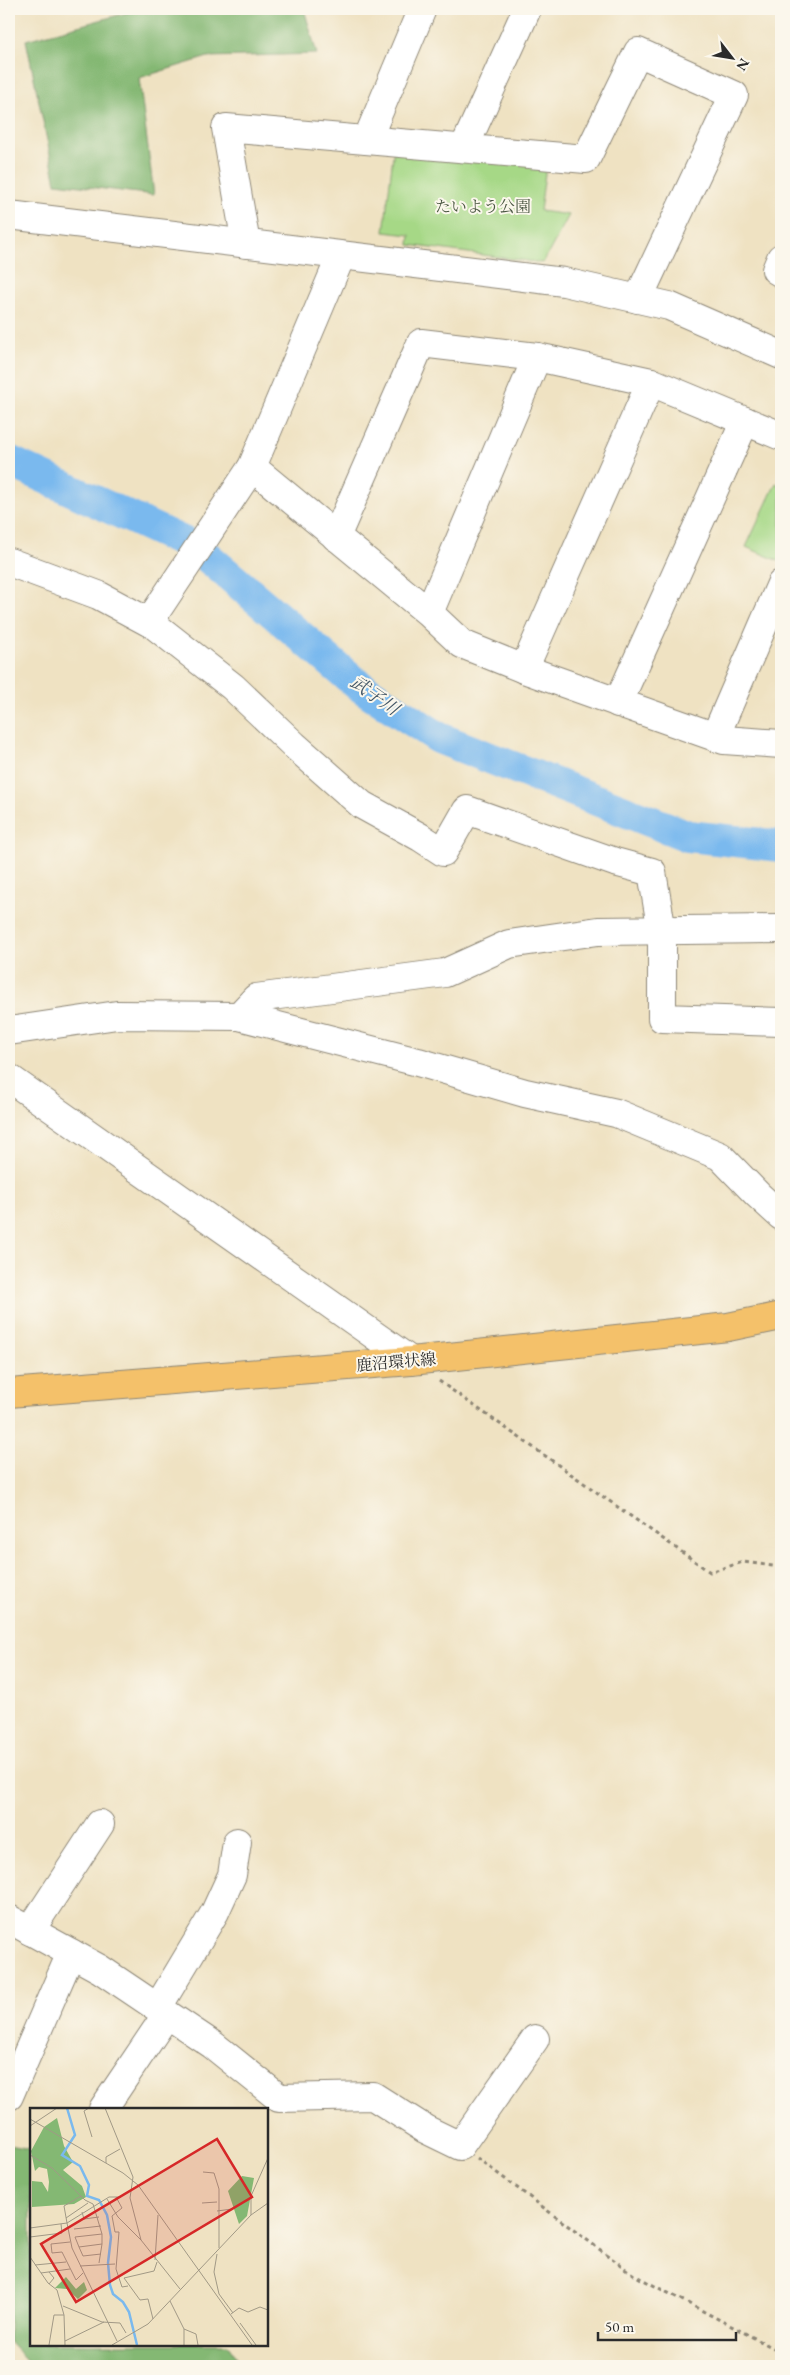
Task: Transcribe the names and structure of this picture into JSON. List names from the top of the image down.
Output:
{
  "streets": {
    "main road": ["鹿沼環状線"]
  },
  "water": ["武子川"],
  "parks": ["たいよう公園"],
  "scale_bar": "50 m",
  "north": "bottom right"
}
